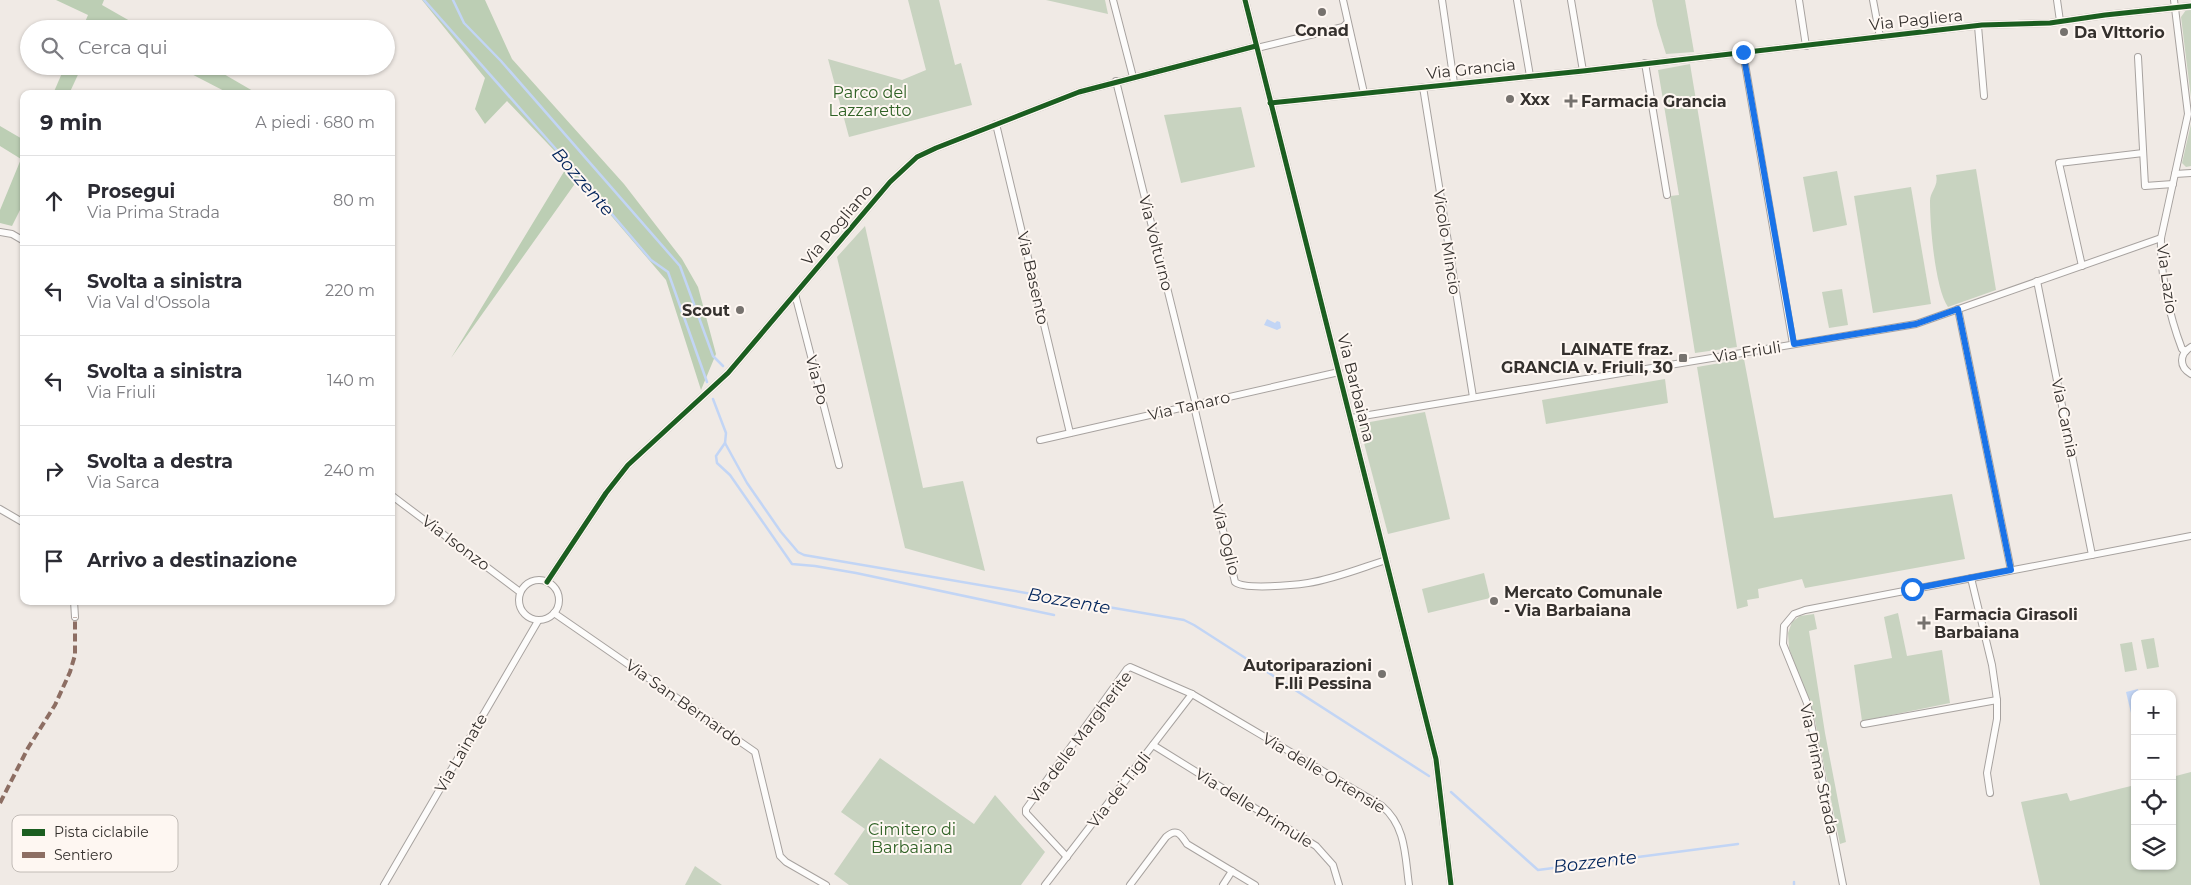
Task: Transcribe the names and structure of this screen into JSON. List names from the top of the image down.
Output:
{
  "streets": {
    "street": [
      "Via Pagliera",
      "Via Grancia",
      "Via Pogliano",
      "Vicolo Mincio",
      "Via Volturno",
      "Via Basento",
      "Via Lazio",
      "Via Friuli",
      "Via Po",
      "Via Barbaiana",
      "Via Tanaro",
      "Via Carnia",
      "Via Oglio",
      "Via Isonzo",
      "Via San Bernardo",
      "Via delle Margherite",
      "Via Lainate",
      "Via Prima Strada",
      "Via delle Ortensie",
      "Via dei Tigli",
      "Via delle Primule"
    ]
  },
  "crossings": [
    ["Via Pagliera", "Via Grancia"],
    ["Via Pagliera", "Via Lazio"],
    ["Via Grancia", "Vicolo Mincio"],
    ["Via Grancia", "Via Barbaiana"],
    ["Via Pogliano", "Via Volturno"],
    ["Via Pogliano", "Via Basento"],
    ["Via Pogliano", "Via Po"],
    ["Via Pogliano", "Via Barbaiana"],
    ["Via Pogliano", "Via Isonzo"],
    ["Via Pogliano", "Via San Bernardo"],
    ["Via Pogliano", "Via Lainate"],
    ["Vicolo Mincio", "Via Friuli"],
    ["Via Volturno", "Via Tanaro"],
    ["Via Volturno", "Via Oglio"],
    ["Via Basento", "Via Tanaro"],
    ["Via Lazio", "Via Friuli"],
    ["Via Friuli", "Via Barbaiana"],
    ["Via Friuli", "Via Carnia"],
    ["Via Barbaiana", "Via Tanaro"],
    ["Via Barbaiana", "Via Oglio"],
    ["Via Tanaro", "Via Oglio"],
    ["Via Carnia", "Via Prima Strada"],
    ["Via Isonzo", "Via San Bernardo"],
    ["Via Isonzo", "Via Lainate"],
    ["Via San Bernardo", "Via Lainate"],
    ["Via delle Margherite", "Via delle Ortensie"],
    ["Via delle Margherite", "Via dei Tigli"],
    ["Via delle Ortensie", "Via dei Tigli"],
    ["Via dei Tigli", "Via delle Primule"]
  ],
  "water": ["Bozzente"],
  "parks": ["Parco del Lazzaretto", "Cimitero di Barbaiana"],
  "places": {
    "other": [
      "Conad",
      "Da VIttorio",
      "Xxx",
      "Scout",
      "Mercato Comunale - Via Barbaiana",
      "Autoriparazioni F.lli Pessina"
    ],
    "health": ["Farmacia Grancia", "Farmacia Girasoli Barbaiana"],
    "transit": ["LAINATE fraz. GRANCIA v. Friuli, 30"]
  },
  "legend": ["Pista ciclabile", "Sentiero"],
  "page": {
    "search": "Cerca qui",
    "heading": ["9 min", "A piedi · 680 m"],
    "list": [
      ["Prosegui", "Via Prima Strada", "80 m"],
      ["Svolta a sinistra", "Via Val d'Ossola", "220 m"],
      ["Svolta a sinistra", "Via Friuli", "140 m"],
      ["Svolta a destra", "Via Sarca", "240 m"],
      "Arrivo a destinazione"
    ],
    "map_buttons": ["+", "−"]
  }
}
